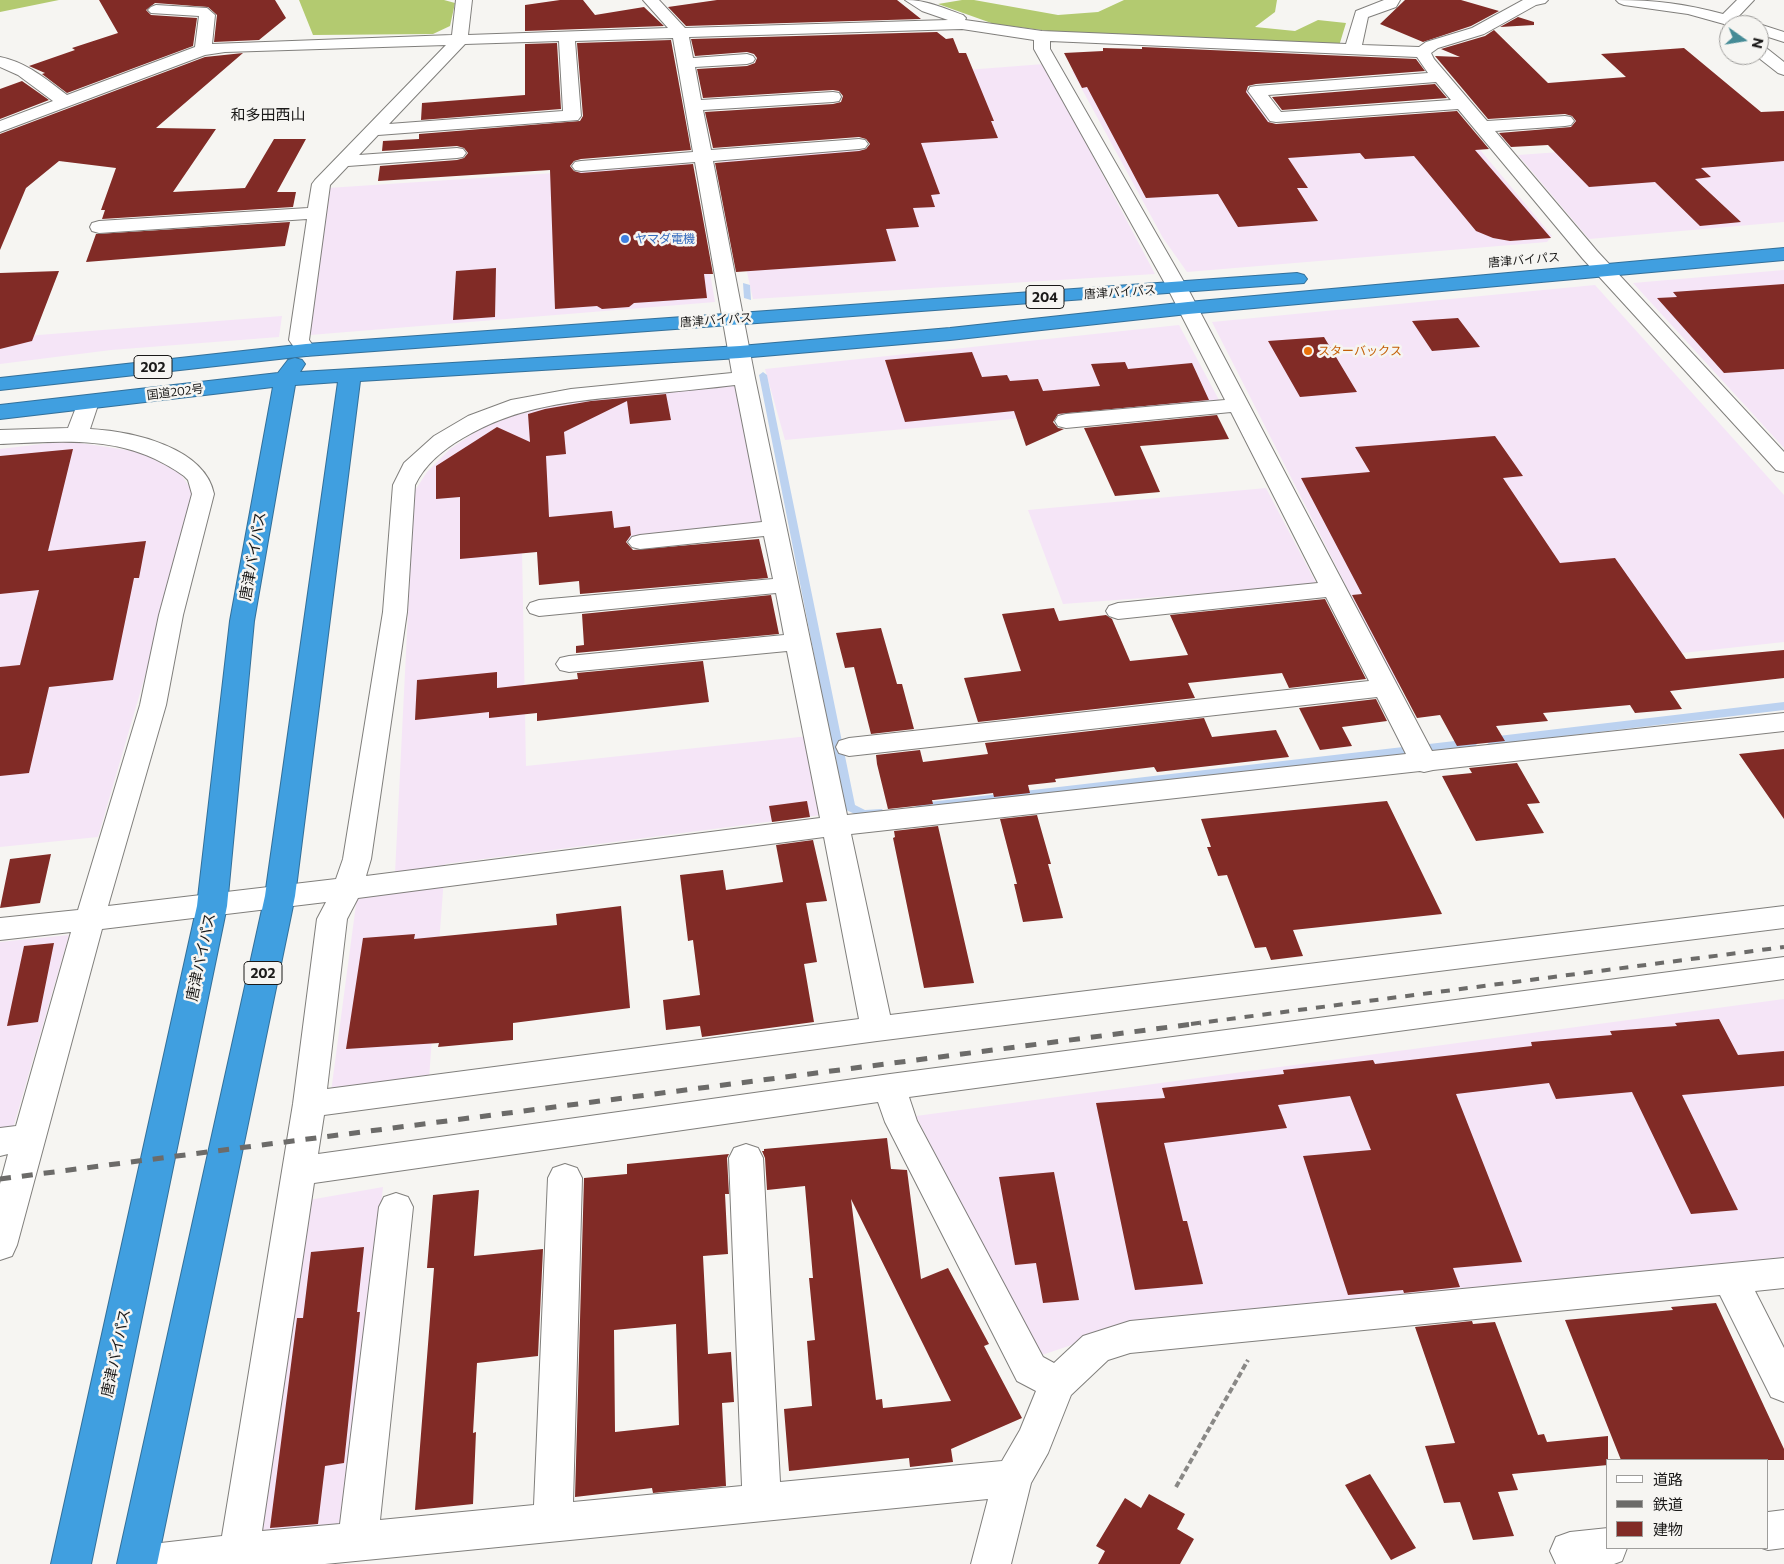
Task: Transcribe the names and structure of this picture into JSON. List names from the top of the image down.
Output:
{
  "streets": {
    "highway": [
      "唐津バイパス",
      "204",
      "202",
      "国道202号"
    ]
  },
  "crossings": [
    ["唐津バイパス", "202"],
    ["唐津バイパス", "国道202号"],
    ["202", "国道202号"]
  ],
  "districts": ["和多田西山"],
  "places": ["ヤマダ電機", "スターバックス"],
  "legend": ["道路", "鉄道", "建物"],
  "north": "right"
}
